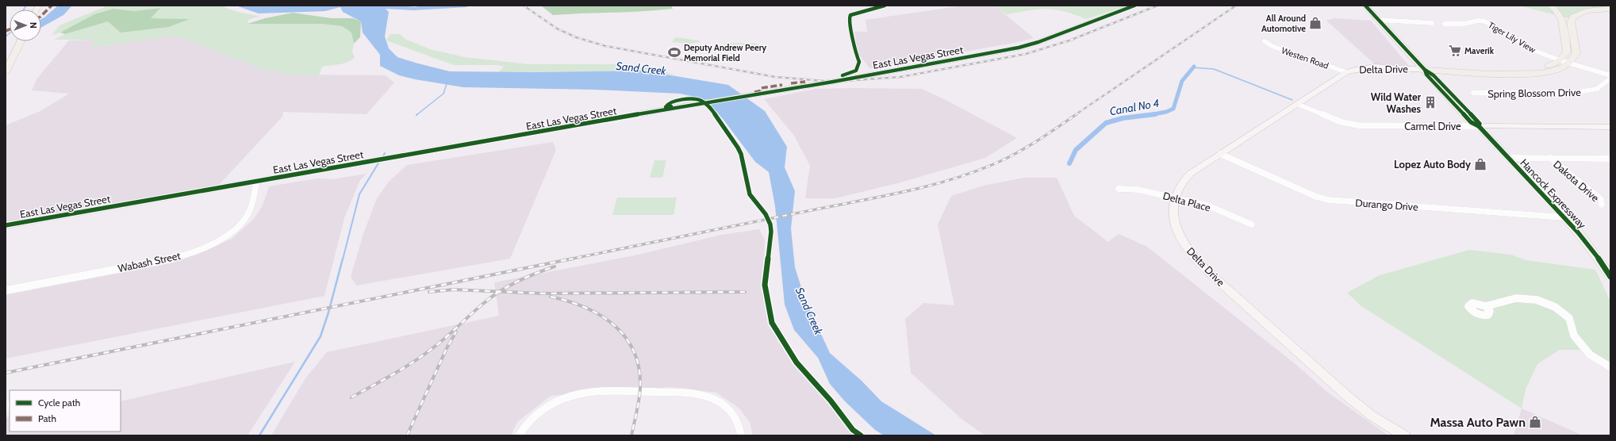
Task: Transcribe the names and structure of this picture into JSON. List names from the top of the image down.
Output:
{
  "streets": {
    "main road": ["Hancock Expressway"],
    "street": [
      "Tiger Lily View",
      "East Las Vegas Street",
      "Westen Road",
      "Delta Drive",
      "Spring Blossom Drive",
      "Carmel Drive",
      "Dakota Drive",
      "Delta Place",
      "Durango Drive",
      "Wabash Street"
    ]
  },
  "crossings": [
    ["East Las Vegas Street", "Wabash Street"],
    ["Westen Road", "Delta Drive"],
    ["Delta Drive", "Carmel Drive"],
    ["Delta Drive", "Hancock Expressway"],
    ["Delta Drive", "Delta Place"],
    ["Delta Drive", "Durango Drive"],
    ["Carmel Drive", "Hancock Expressway"],
    ["Hancock Expressway", "Durango Drive"]
  ],
  "water": ["Sand Creek", "Canal No 4"],
  "places": {
    "shop": ["All Around Automotive", "Lopez Auto Body", "Massa Auto Pawn"],
    "supermarket": ["Maverik"],
    "sports": ["Deputy Andrew Peery Memorial Field"],
    "building": ["Wild Water Washes"]
  },
  "legend": ["Cycle path", "Path"],
  "north": "right"
}
